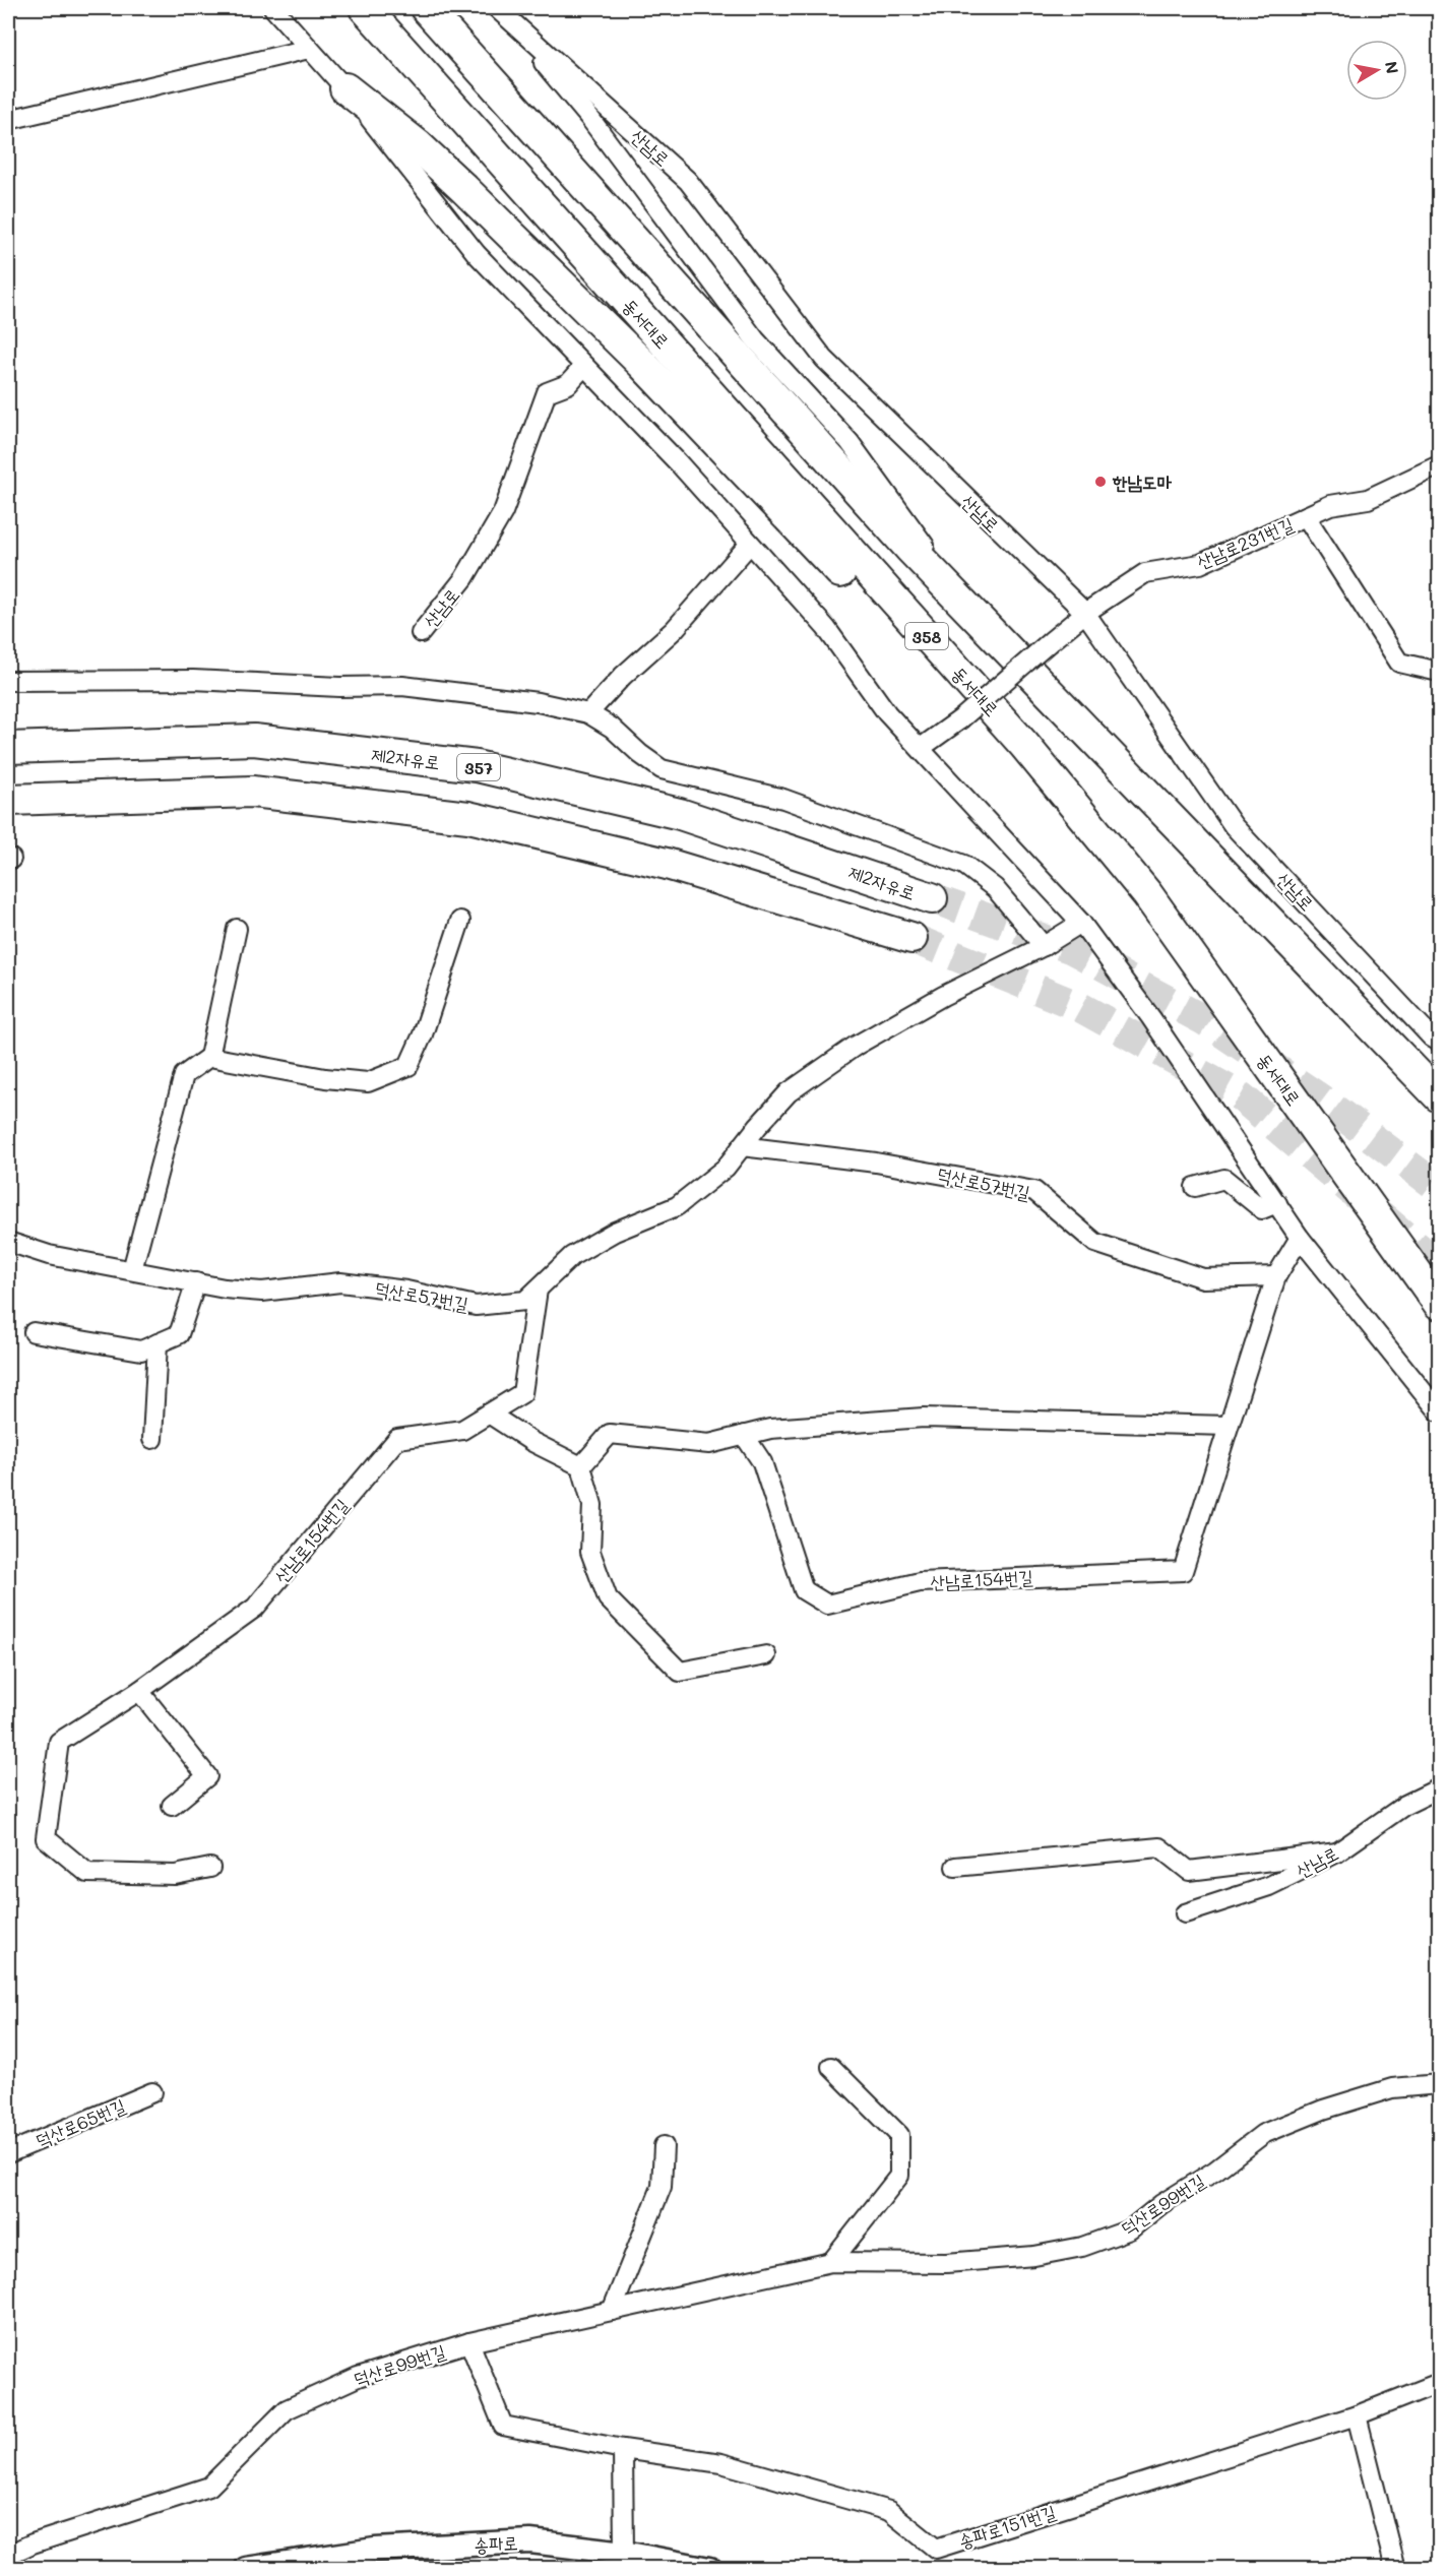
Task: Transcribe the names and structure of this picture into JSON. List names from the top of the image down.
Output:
{
  "streets": {
    "highway": [
      "동서대로",
      "358",
      "제2자유로",
      "357"
    ],
    "street": [
      "산남로",
      "산남로231번길",
      "덕산로57번길",
      "산남로154번길",
      "덕산로65번길",
      "덕산로99번길",
      "송파로151번길",
      "송파로"
    ]
  },
  "crossings": [
    ["산남로", "산남로231번길"],
    ["덕산로57번길", "산남로154번길"]
  ],
  "places": ["한남도마"],
  "north": "right"
}
